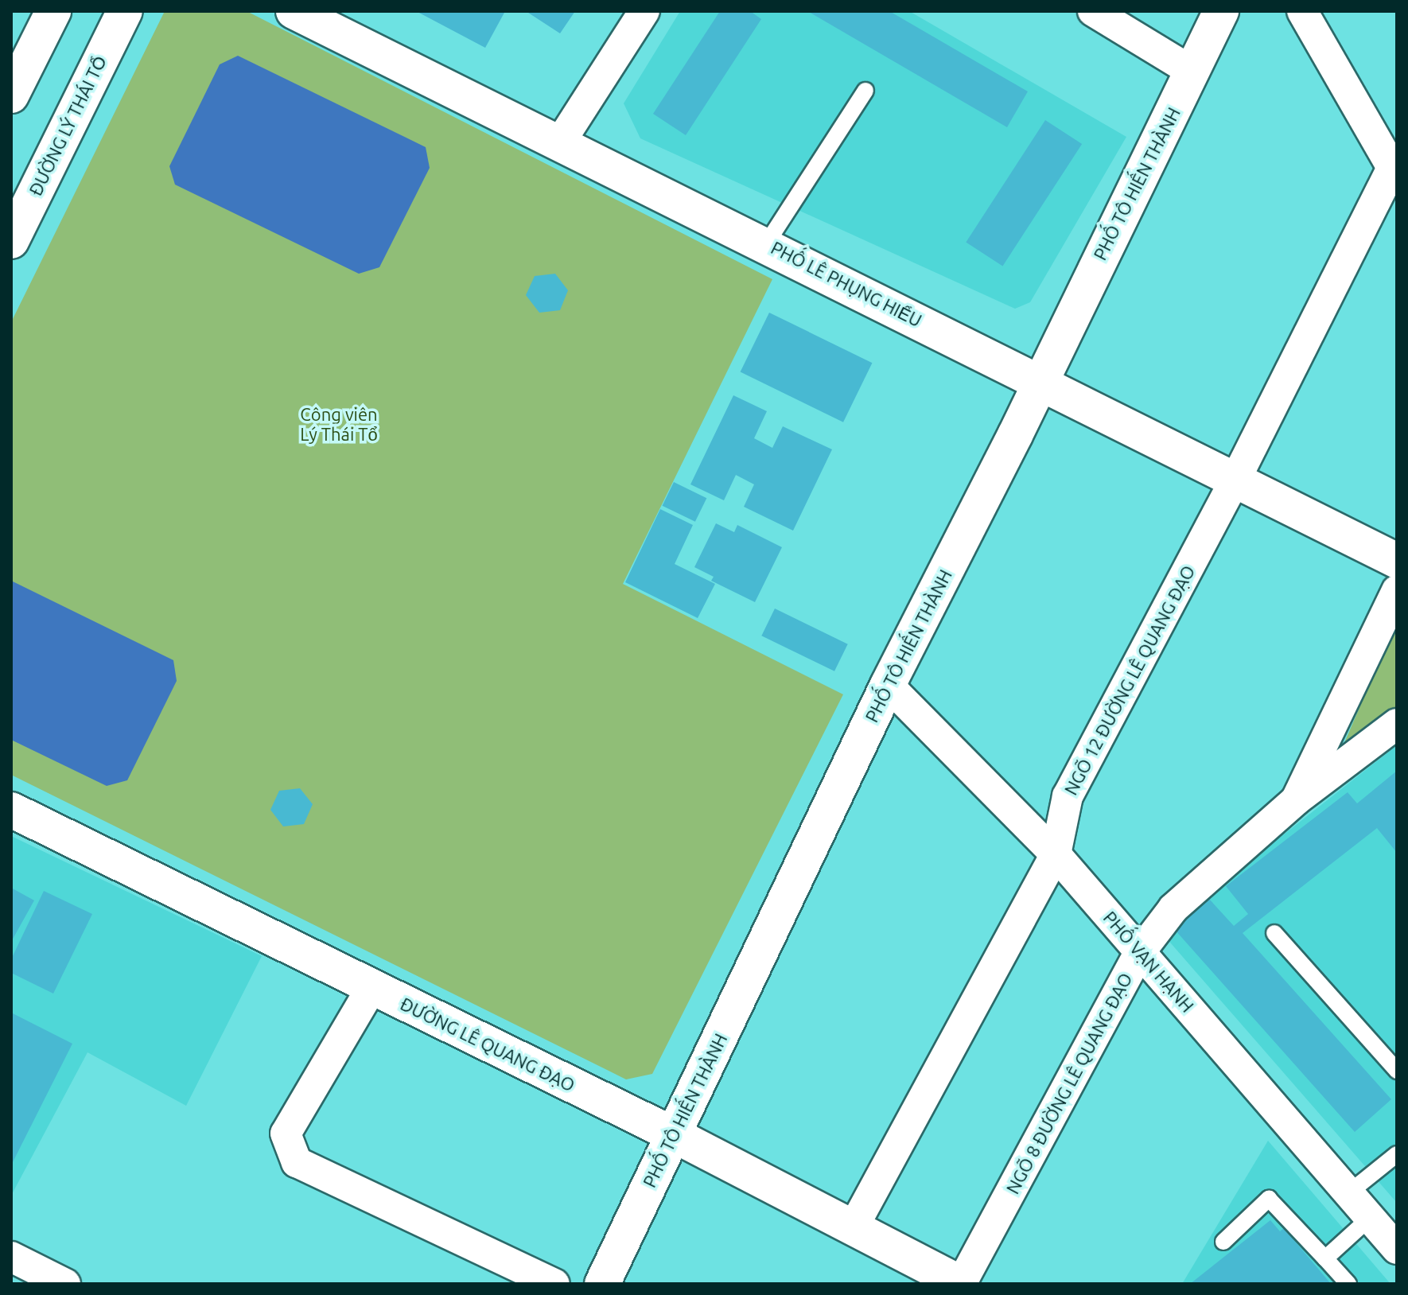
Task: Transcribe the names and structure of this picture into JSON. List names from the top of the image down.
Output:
{
  "streets": {
    "main road": [
      "ĐƯỜNG LÝ THÁI TỔ",
      "PHỐ TÔ HIẾN THÀNH",
      "PHỐ LÊ PHỤNG HIỂU",
      "ĐƯỜNG LÊ QUANG ĐẠO"
    ],
    "street": ["NGÕ 12 ĐƯỜNG LÊ QUANG ĐẠO", "PHỐ VẠN HẠNH", "NGÕ 8 ĐƯỜNG LÊ QUANG ĐẠO"]
  },
  "crossings": [
    ["PHỐ TÔ HIẾN THÀNH", "PHỐ LÊ PHỤNG HIỂU"],
    ["PHỐ TÔ HIẾN THÀNH", "PHỐ VẠN HẠNH"],
    ["PHỐ TÔ HIẾN THÀNH", "ĐƯỜNG LÊ QUANG ĐẠO"],
    ["PHỐ LÊ PHỤNG HIỂU", "NGÕ 12 ĐƯỜNG LÊ QUANG ĐẠO"],
    ["NGÕ 12 ĐƯỜNG LÊ QUANG ĐẠO", "PHỐ VẠN HẠNH"],
    ["NGÕ 12 ĐƯỜNG LÊ QUANG ĐẠO", "ĐƯỜNG LÊ QUANG ĐẠO"],
    ["PHỐ VẠN HẠNH", "NGÕ 8 ĐƯỜNG LÊ QUANG ĐẠO"],
    ["ĐƯỜNG LÊ QUANG ĐẠO", "NGÕ 8 ĐƯỜNG LÊ QUANG ĐẠO"]
  ],
  "parks": ["Công viên Lý Thái Tổ"]
}
